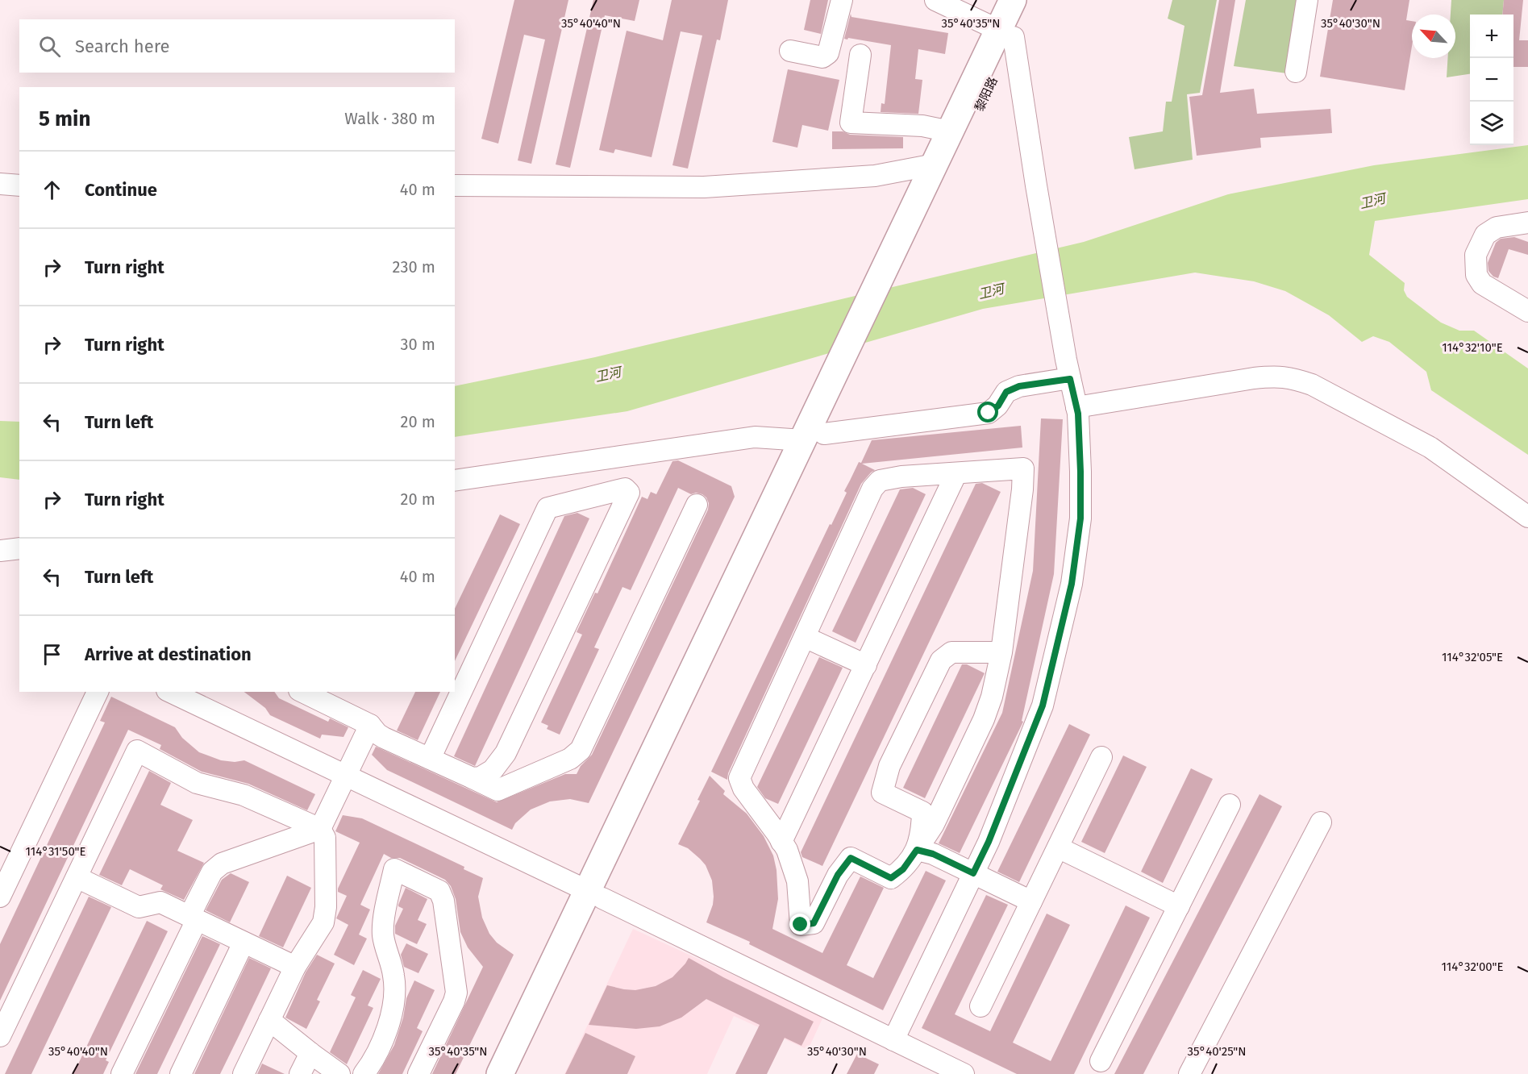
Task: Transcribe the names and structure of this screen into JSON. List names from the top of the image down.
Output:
{
  "streets": {
    "main road": ["黎阳路"]
  },
  "water": ["卫河"],
  "north": "top left",
  "page": {
    "map_buttons": ["+", "−"],
    "search": "Search here",
    "heading": ["5 min", "Walk · 380 m"],
    "list": [
      ["Continue", "40 m"],
      ["Turn right", "230 m"],
      ["Turn right", "30 m"],
      ["Turn left", "20 m"],
      ["Turn right", "20 m"],
      ["Turn left", "40 m"],
      "Arrive at destination"
    ]
  },
  "coordinates": [
    "35°40'40\"N",
    "35°40'35\"N",
    "35°40'30\"N",
    "114°32'10\"E",
    "114°32'05\"E",
    "114°31'50\"E",
    "114°32'00\"E",
    "35°40'25\"N"
  ]
}
